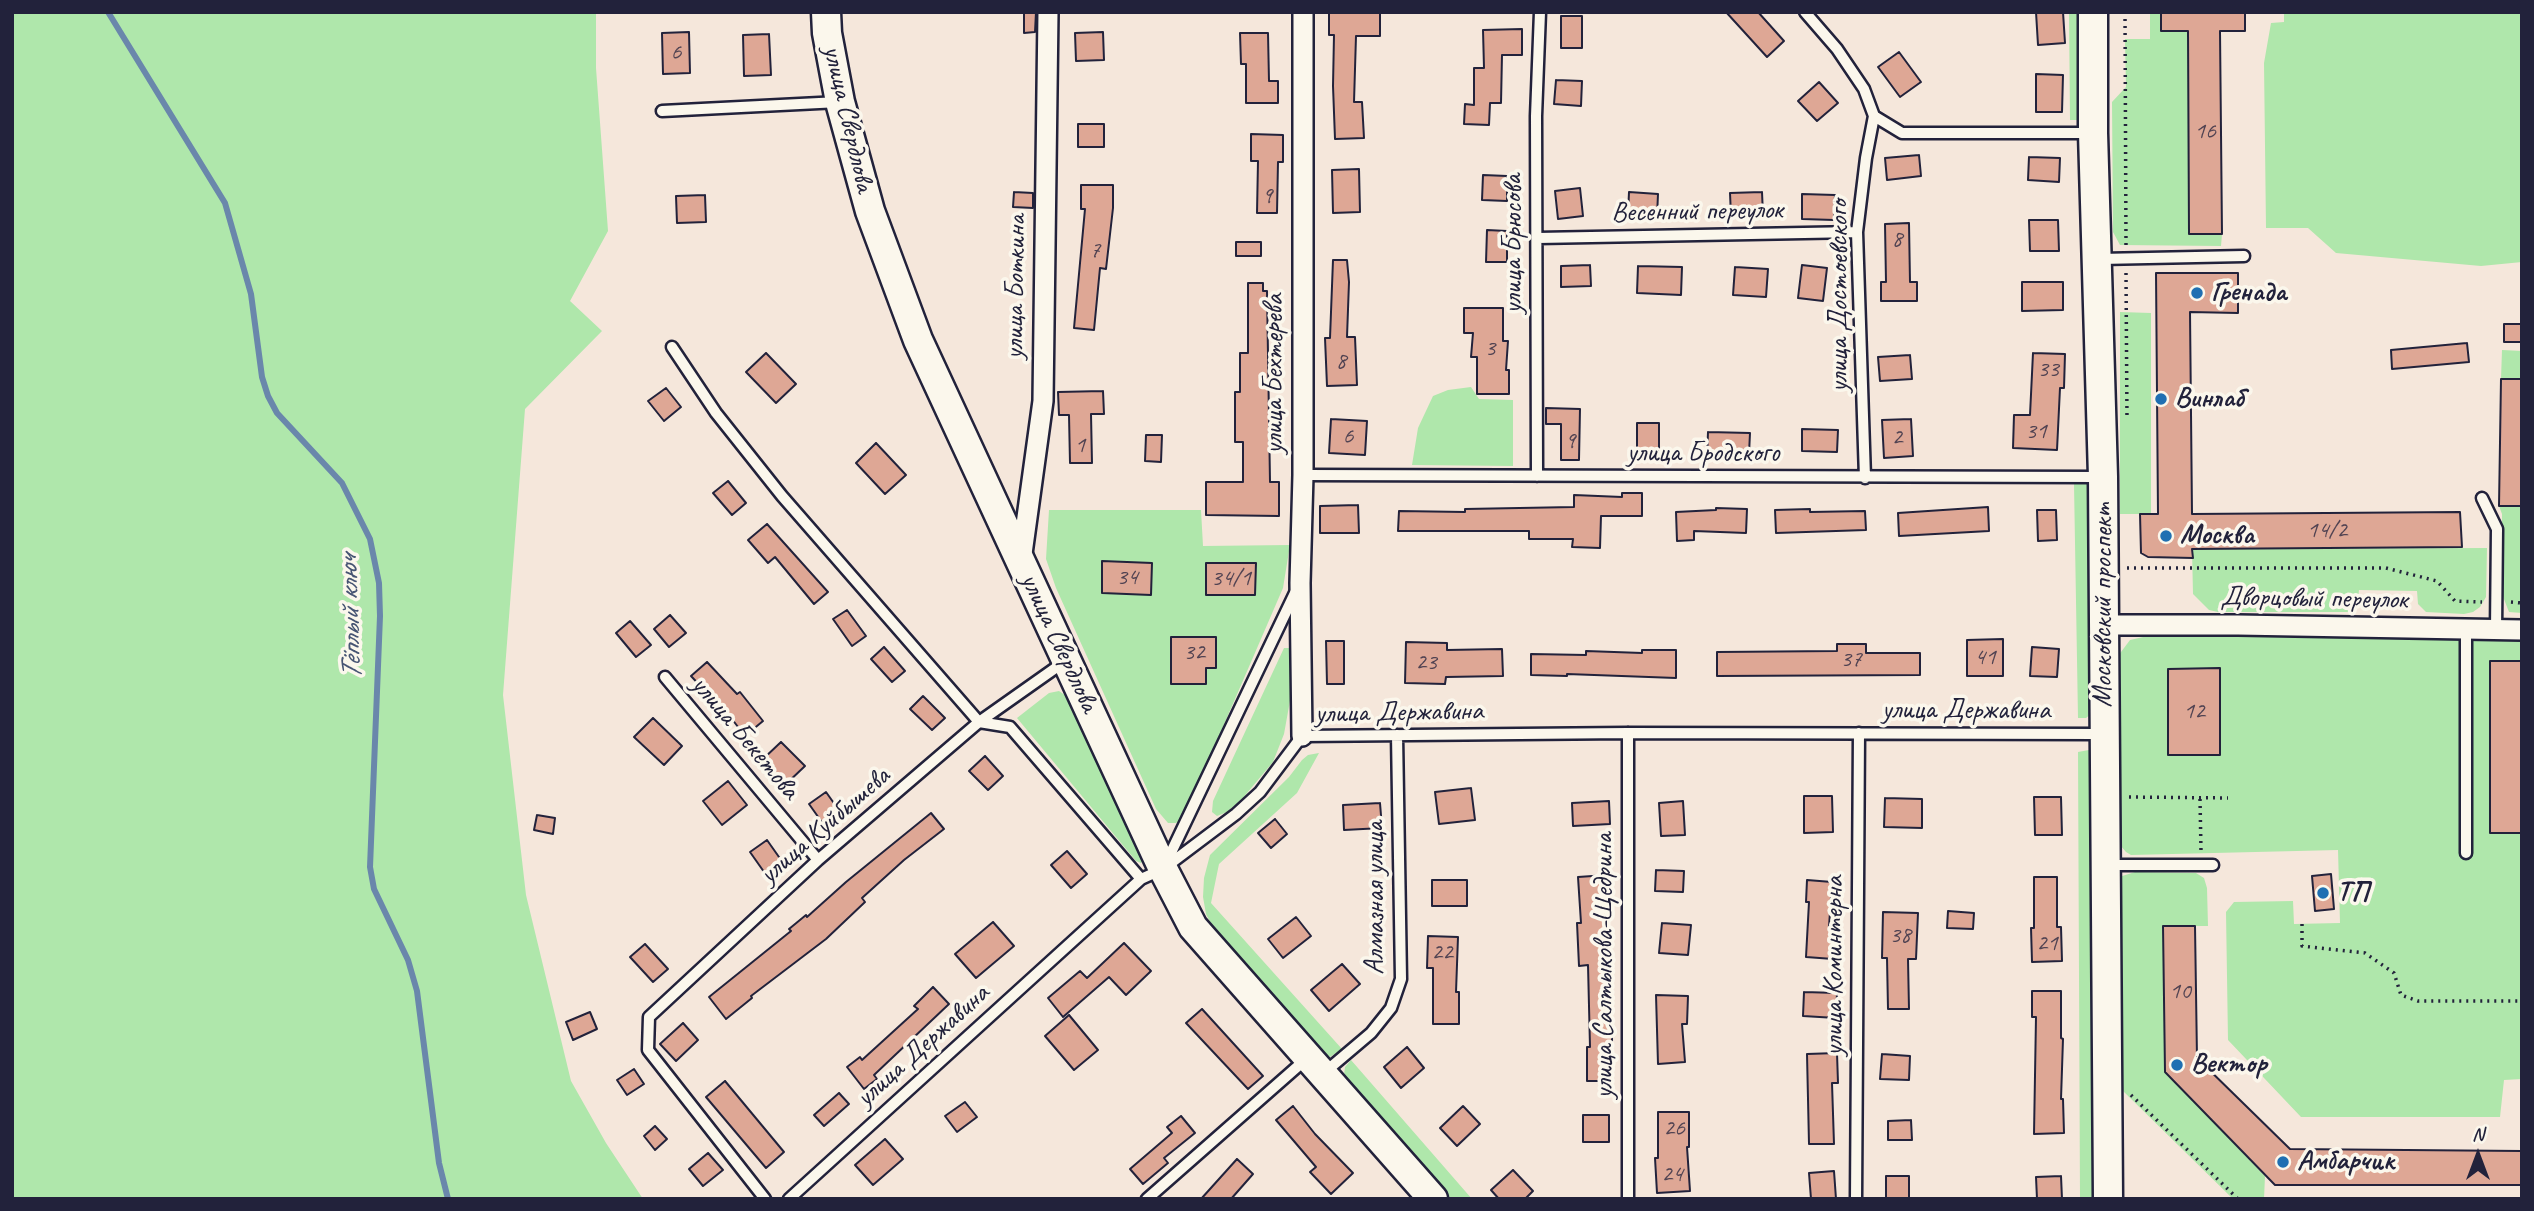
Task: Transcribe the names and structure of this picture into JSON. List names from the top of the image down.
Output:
{
  "streets": {
    "street": [
      "улица Свердлова",
      "улица Боткина",
      "улица Бехтерева",
      "Дворцовый переулок",
      "Московский проспект"
    ],
    "lane": [
      "Весенний переулок",
      "улица Брюсова",
      "улица Достоевского",
      "улица Бродского",
      "улица Державина",
      "улица Бекетова",
      "улица Куйбышева",
      "Алмазная улица",
      "улица Салтыкова-Щедрина",
      "улица Коминтерна"
    ]
  },
  "crossings": [
    ["улица Свердлова", "улица Боткина"],
    ["улица Свердлова", "улица Державина"],
    ["улица Свердлова", "улица Куйбышева"],
    ["улица Свердлова", "Алмазная улица"],
    ["Весенний переулок", "улица Брюсова"],
    ["Весенний переулок", "улица Достоевского"],
    ["улица Брюсова", "улица Бродского"],
    ["улица Достоевского", "улица Бродского"],
    ["улица Бехтерева", "улица Бродского"],
    ["улица Бехтерева", "улица Державина"],
    ["улица Бродского", "Московский проспект"],
    ["Дворцовый переулок", "Московский проспект"],
    ["Московский проспект", "улица Державина"],
    ["улица Державина", "Алмазная улица"],
    ["улица Державина", "улица Салтыкова-Щедрина"],
    ["улица Державина", "улица Коминтерна"],
    ["улица Бекетова", "улица Куйбышева"]
  ],
  "water": ["Тёплый ключ"],
  "places": [
    "Гренада",
    "Винлаб",
    "Москва",
    "ТП",
    "Вектор",
    "Амбарчик"
  ],
  "house_numbers": [
    "6",
    "16",
    "9",
    "8",
    "7",
    "3",
    "8",
    "33",
    "31",
    "6",
    "2",
    "9",
    "1",
    "14/2",
    "34",
    "34/1",
    "32",
    "41",
    "37",
    "23",
    "12",
    "38",
    "21",
    "22",
    "10",
    "26",
    "24"
  ],
  "north": "top"
}
